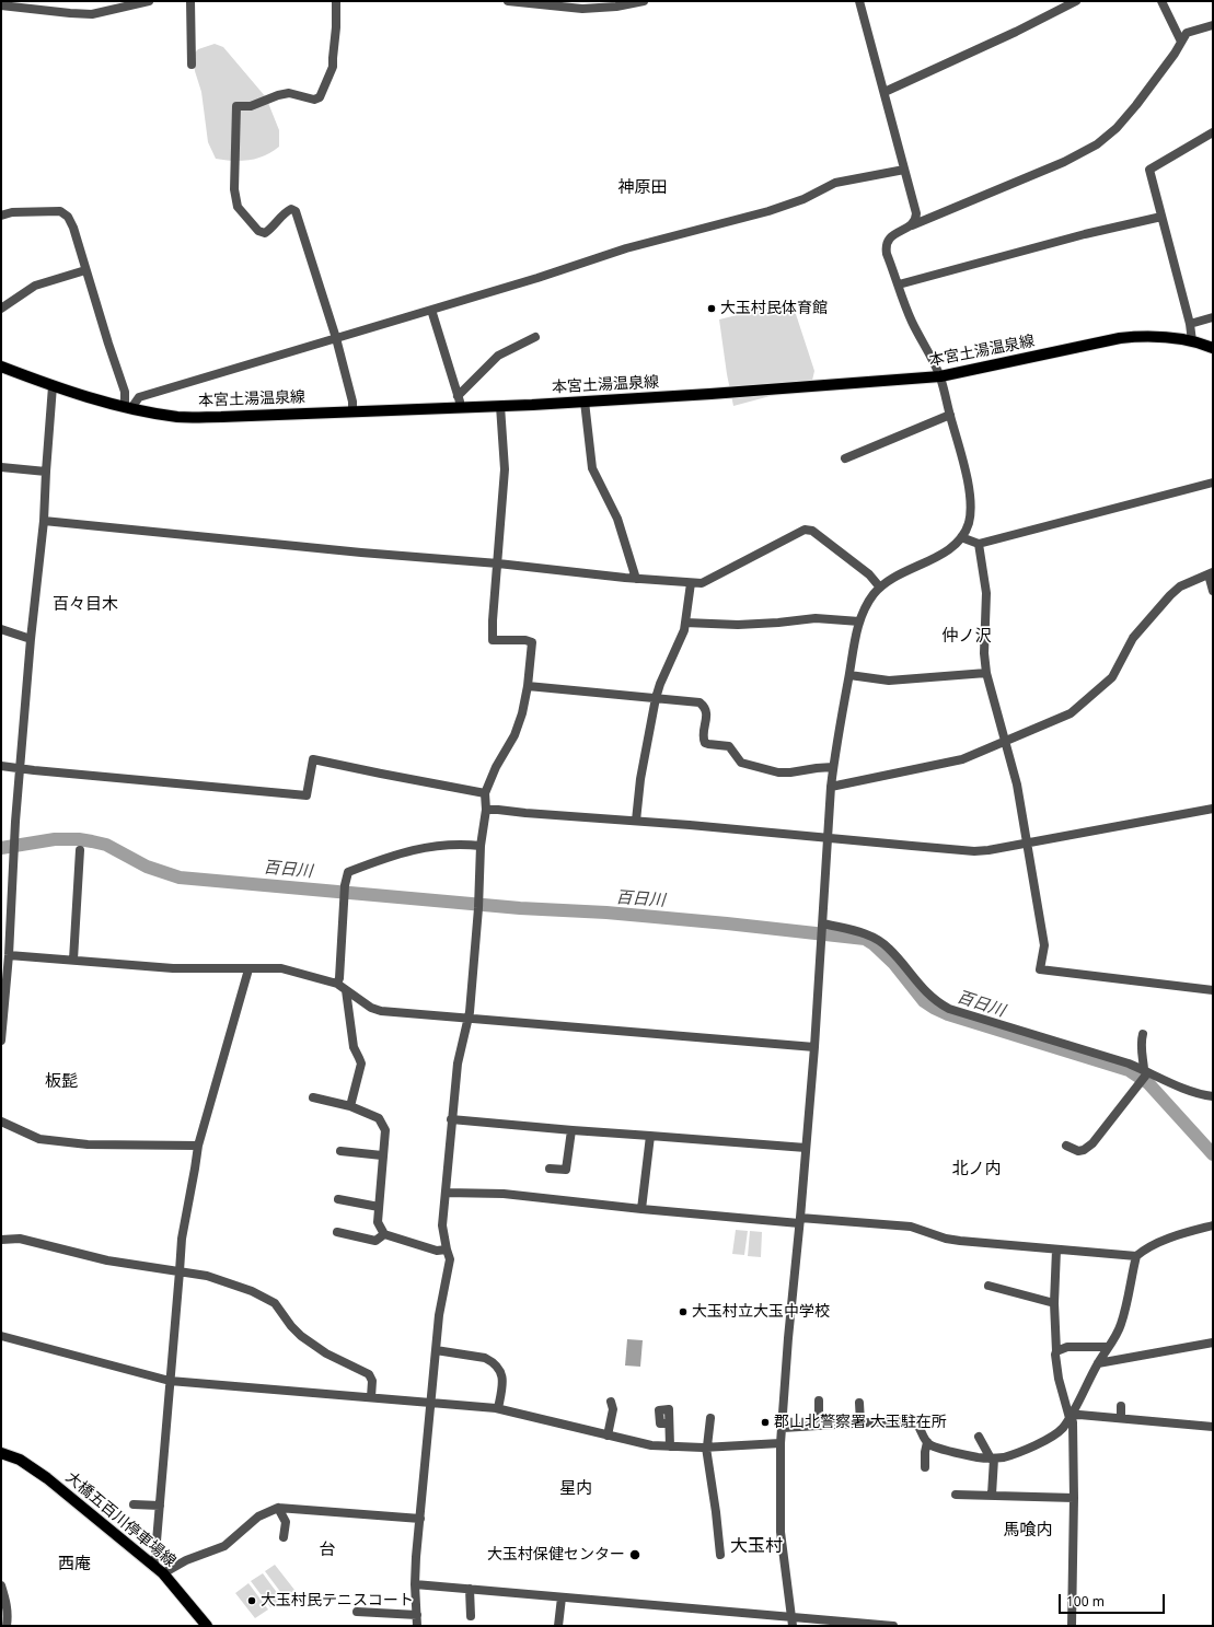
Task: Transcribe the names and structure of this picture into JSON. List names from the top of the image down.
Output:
{
  "streets": {
    "main road": ["本宮土湯温泉線", "大橋五百川停車場線"]
  },
  "districts": [
    "神原田",
    "百々目木",
    "仲ノ沢",
    "板髭",
    "北ノ内",
    "星内",
    "馬喰内",
    "大玉村",
    "台",
    "西庵"
  ],
  "water": ["百日川"],
  "places": [
    "大玉村民体育館",
    "大玉村立大玉中学校",
    "郡山北警察署 大玉駐在所",
    "大玉村保健センター",
    "大玉村民テニスコート"
  ],
  "scale_bar": "100 m"
}
